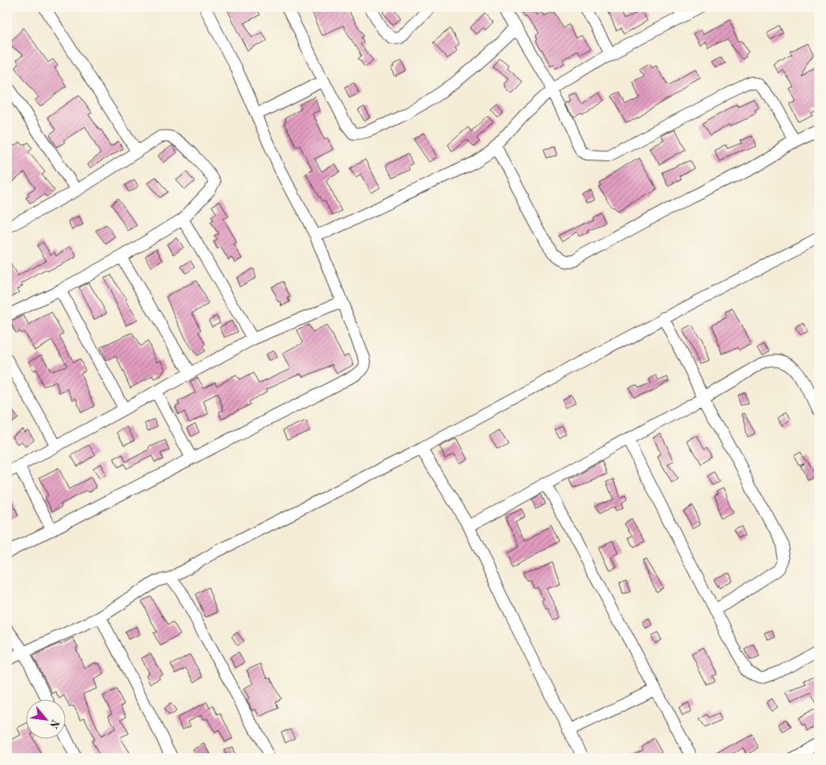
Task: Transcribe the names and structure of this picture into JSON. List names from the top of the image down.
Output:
{
  "north": "bottom right"
}
